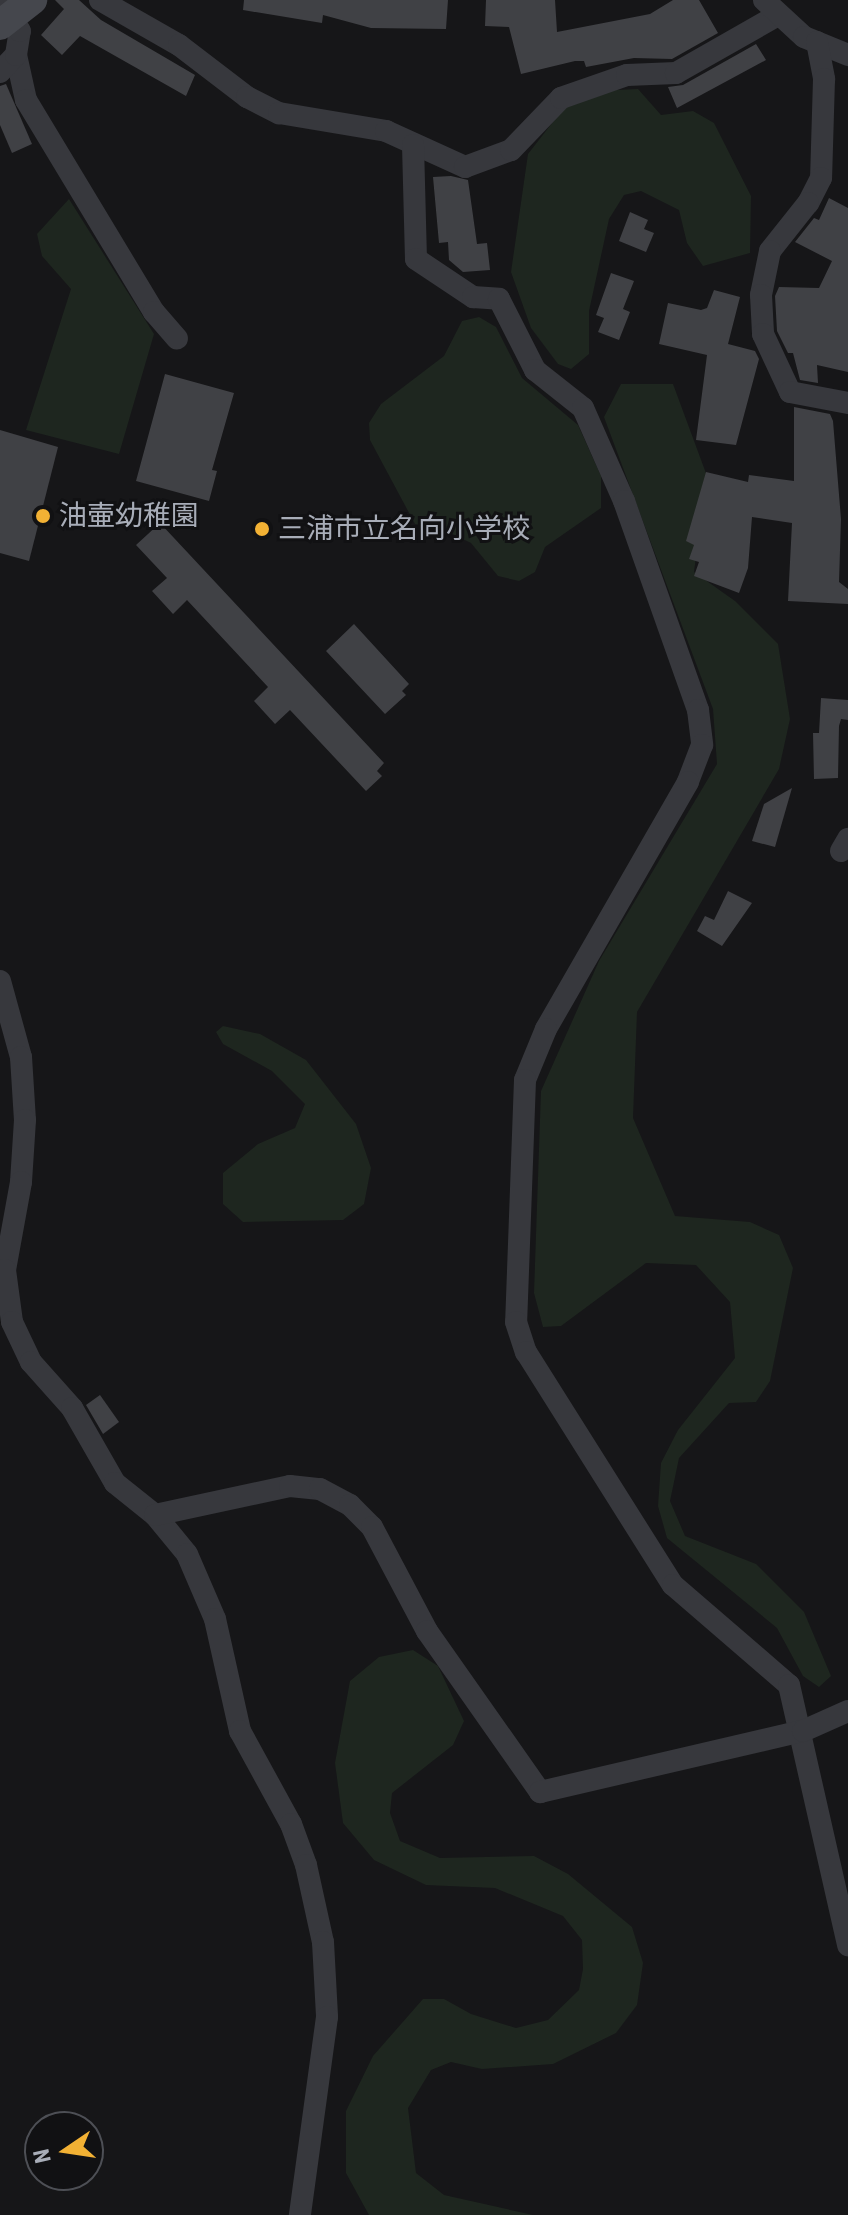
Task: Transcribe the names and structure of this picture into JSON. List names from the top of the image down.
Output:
{
  "places": ["油壷幼稚園", "三浦市立名向小学校"],
  "north": "left"
}
